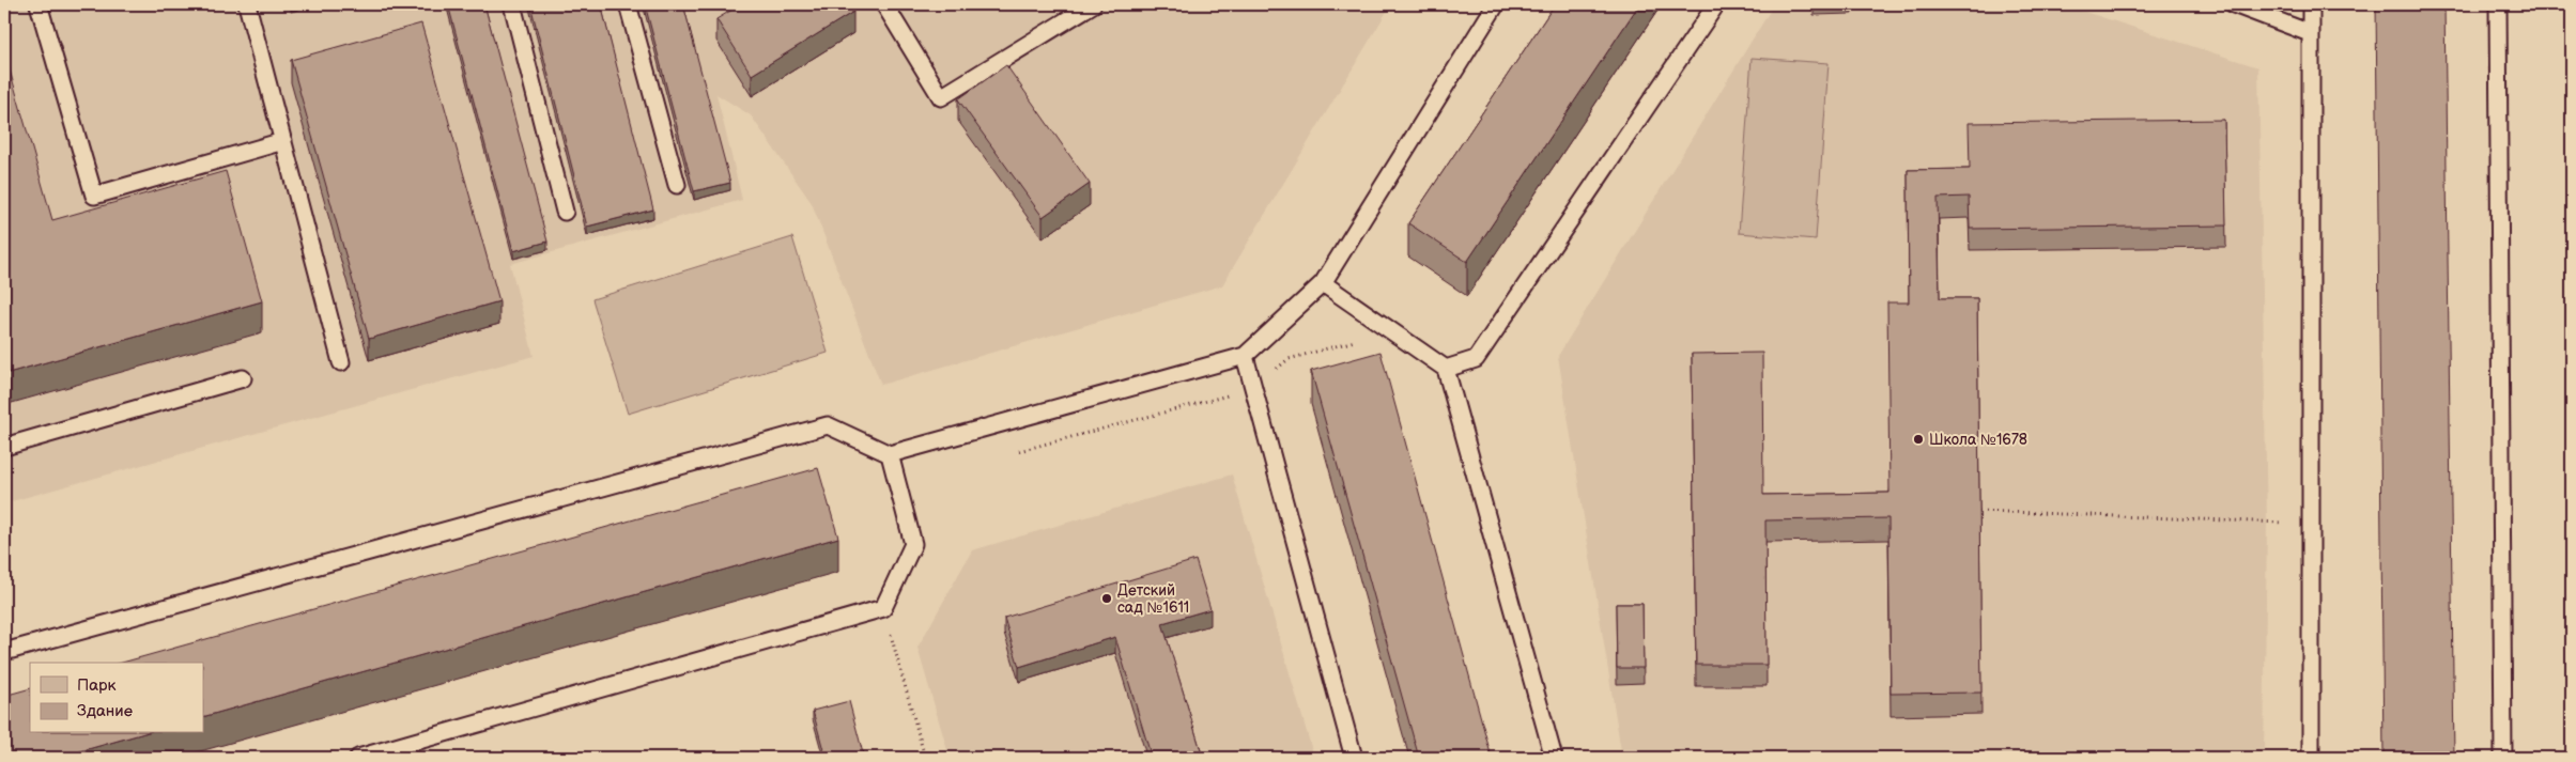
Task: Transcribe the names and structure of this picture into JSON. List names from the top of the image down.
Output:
{
  "places": ["Школа №1678", "Детский сад №1611"],
  "legend": ["Парк", "Здание"]
}
